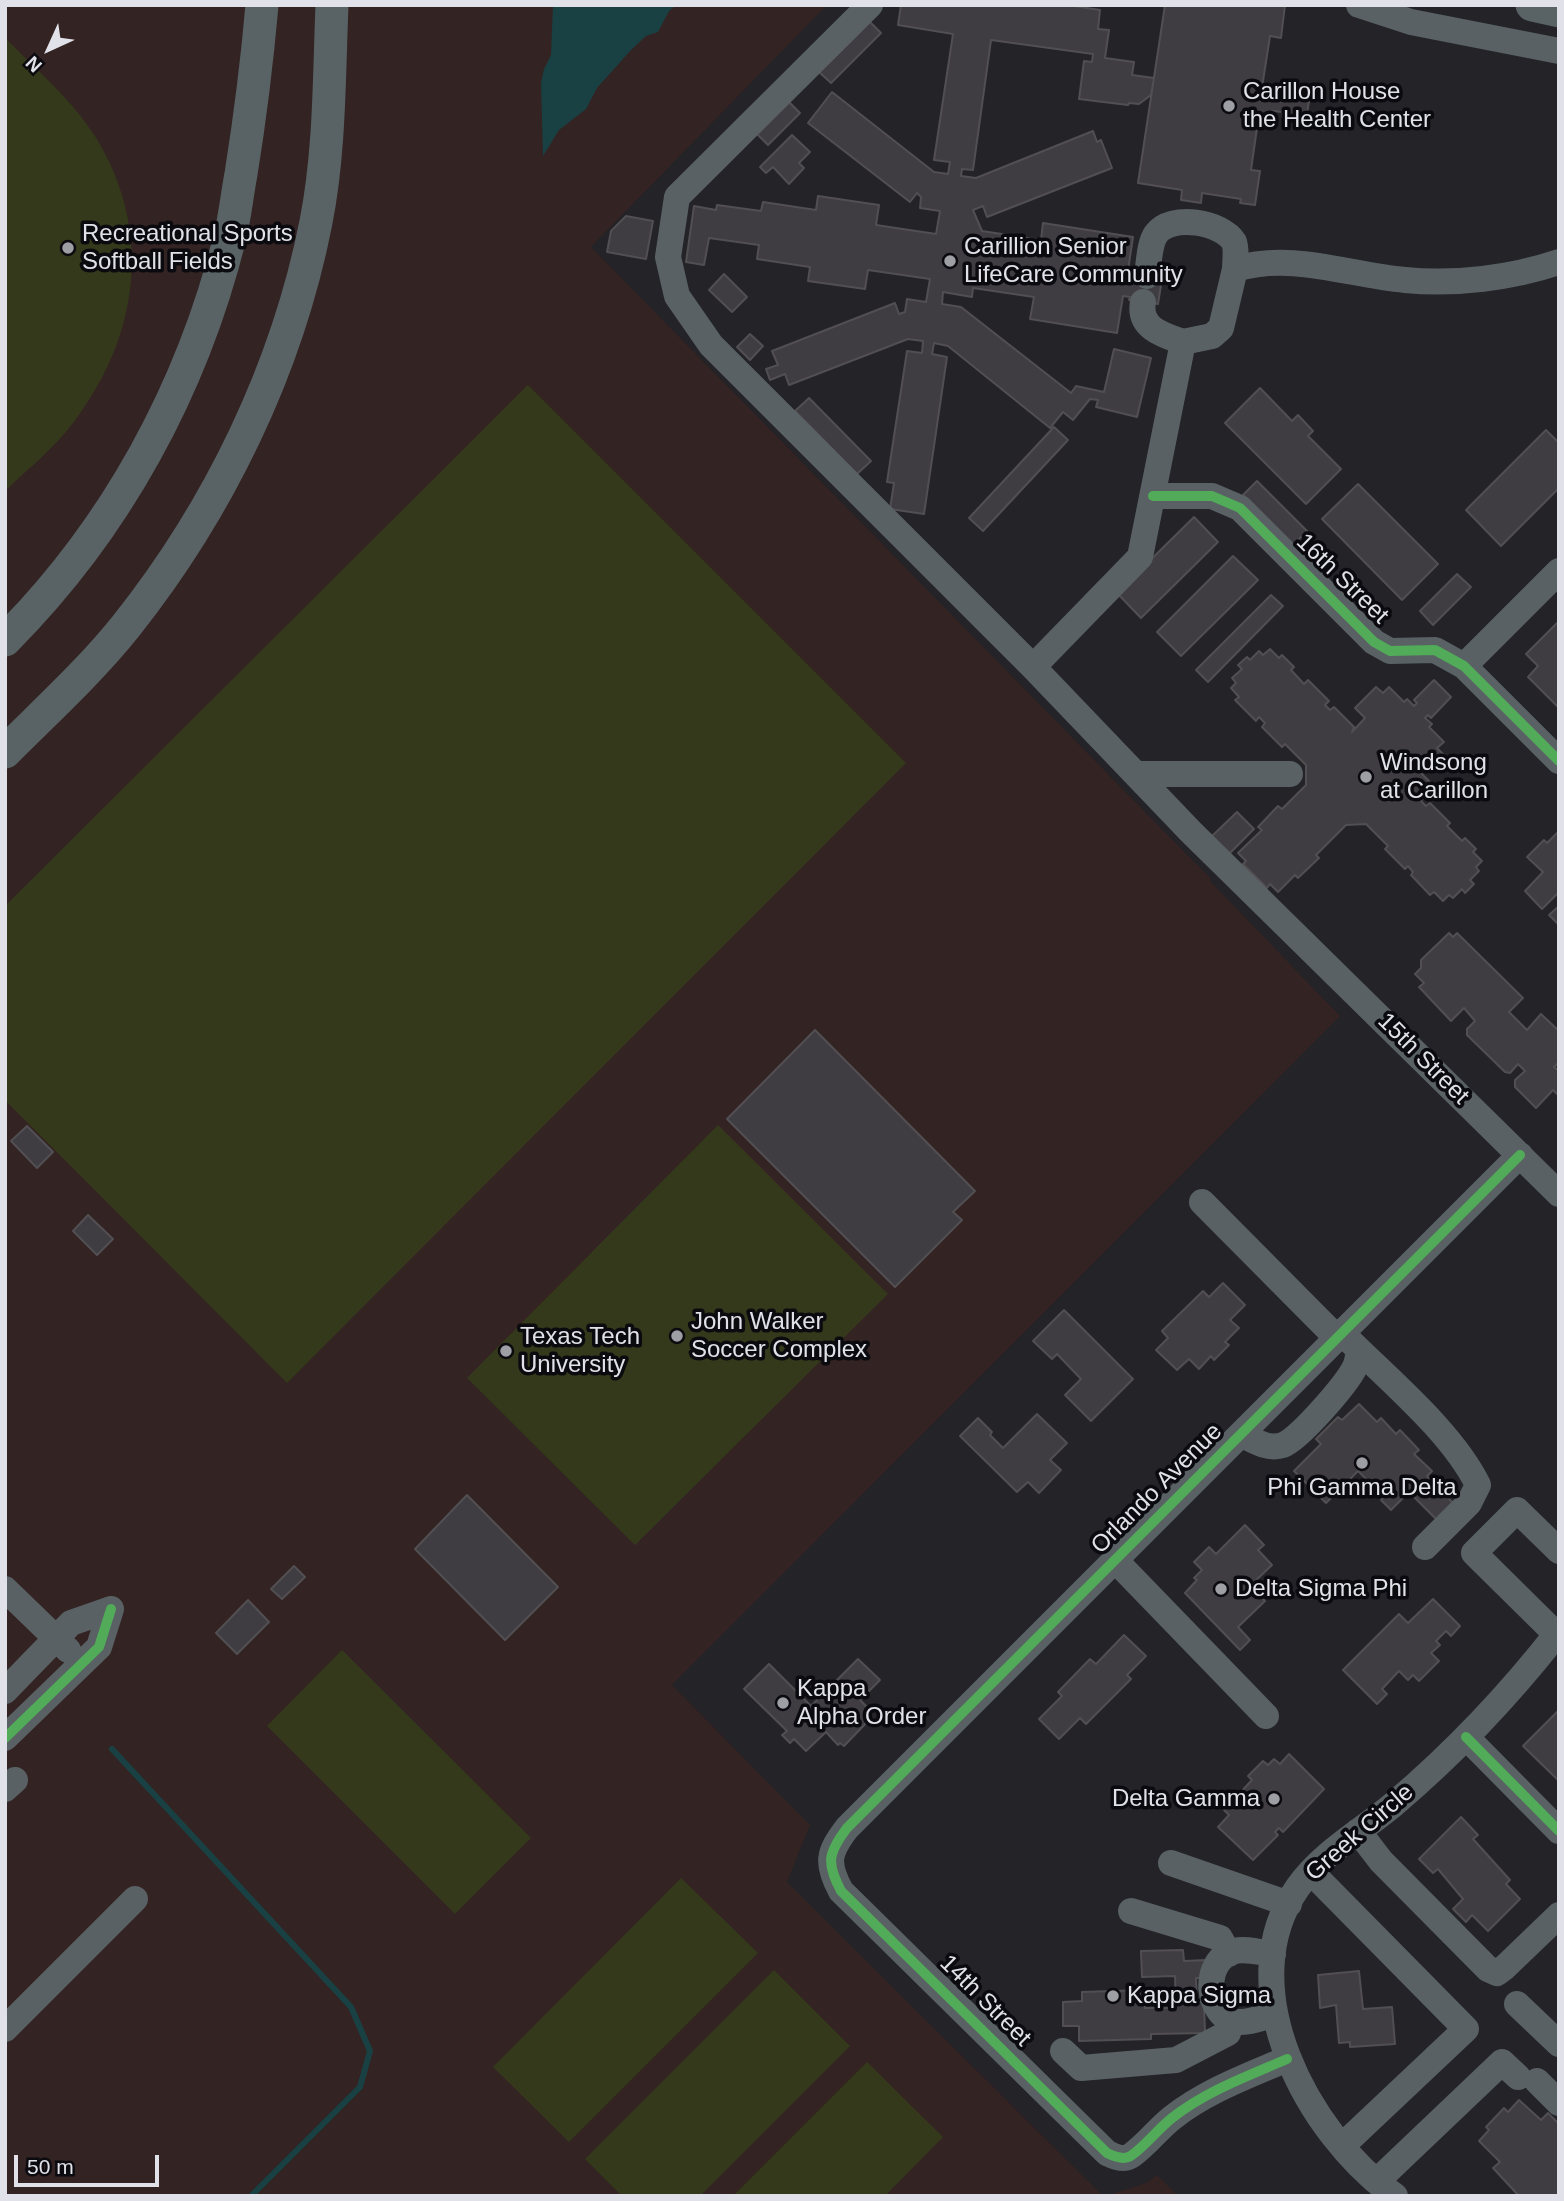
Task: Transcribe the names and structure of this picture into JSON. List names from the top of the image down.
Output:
{
  "streets": {
    "street": [
      "16th Street",
      "15th Street",
      "Orlando Avenue",
      "Greek Circle",
      "14th Street"
    ]
  },
  "crossings": [
    ["15th Street", "Orlando Avenue"],
    ["Orlando Avenue", "14th Street"],
    ["Greek Circle", "14th Street"]
  ],
  "places": [
    "Carillon House the Health Center",
    "Recreational Sports Softball Fields",
    "Carillion Senior LifeCare Community",
    "Windsong at Carillon",
    "John Walker Soccer Complex",
    "Texas Tech University",
    "Phi Gamma Delta",
    "Delta Sigma Phi",
    "Kappa Alpha Order",
    "Delta Gamma",
    "Kappa Sigma"
  ],
  "scale_bar": "50 m",
  "north": "bottom left"
}
